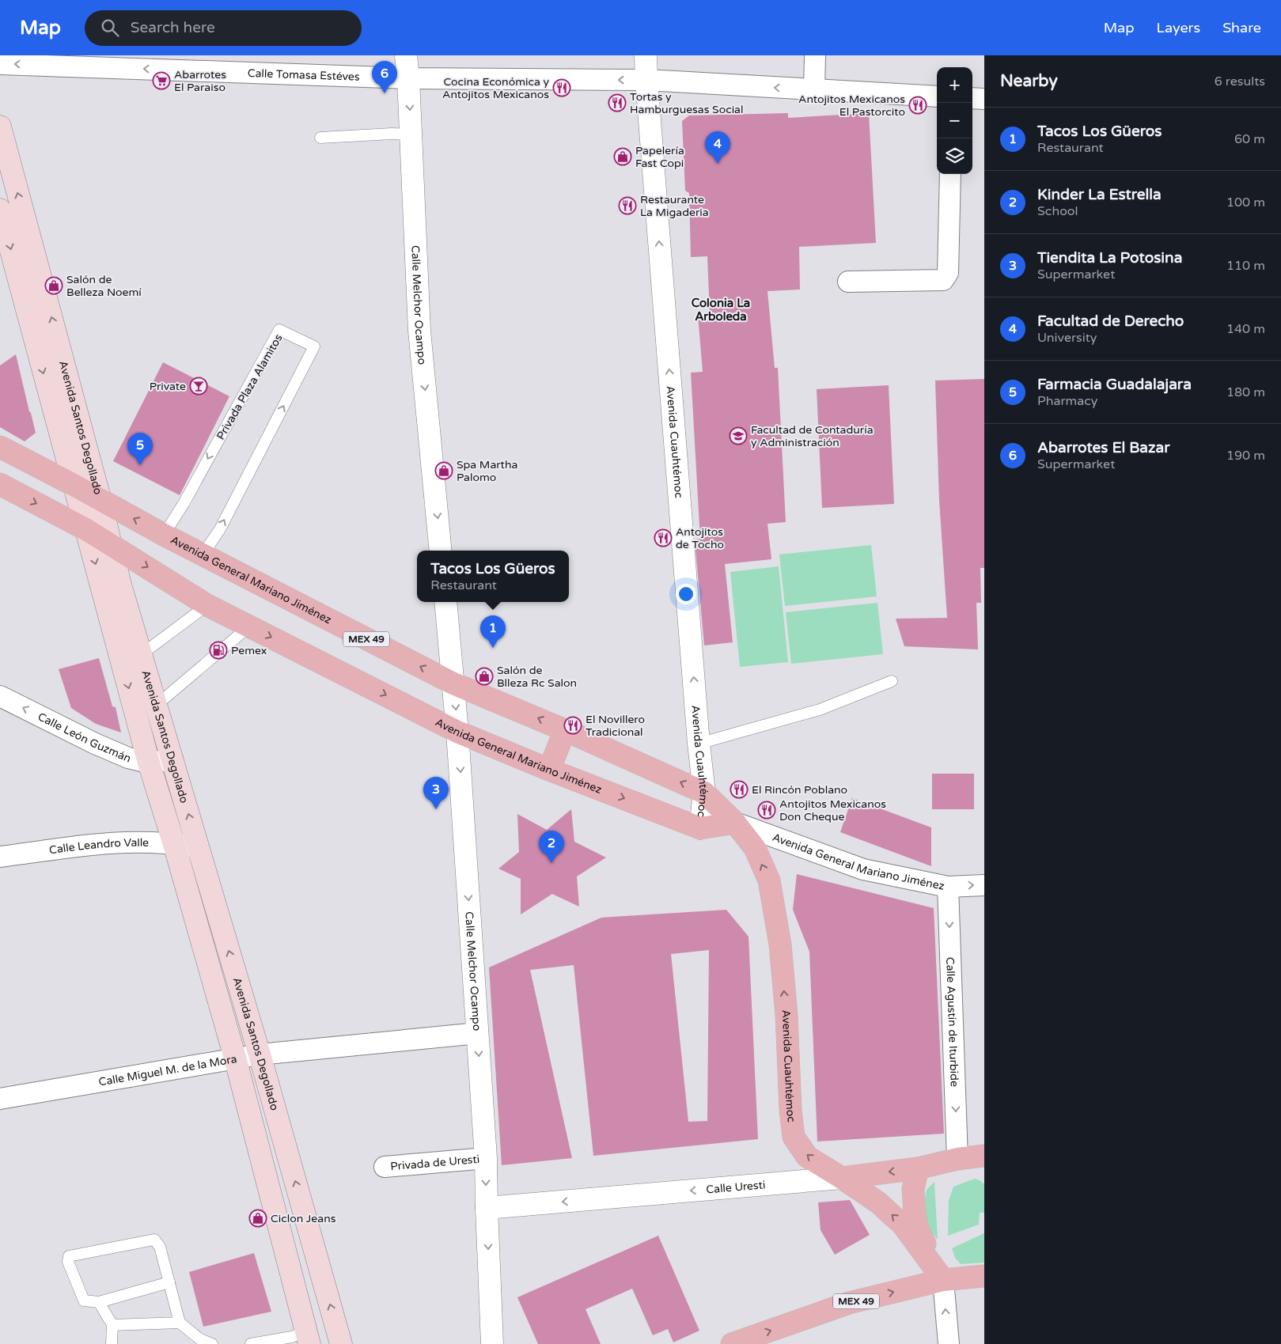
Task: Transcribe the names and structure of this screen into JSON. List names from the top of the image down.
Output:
{
  "streets": {
    "main road": [
      "Avenida Santos Degollado",
      "Avenida Cuauhtémoc",
      "Avenida General Mariano Jiménez",
      "MEX 49",
      "Calle Uresti"
    ],
    "street": [
      "Calle Tomasa Estéves",
      "Calle Melchor Ocampo",
      "Calle León Guzmán",
      "Calle Leandro Valle",
      "Calle Agustín de Iturbide",
      "Calle Miguel M. de la Mora",
      "Privada de Uresti"
    ],
    "lane": ["Privada Plaza Alamitos"]
  },
  "crossings": [
    ["Calle Tomasa Estéves", "Calle Melchor Ocampo"],
    ["Calle Tomasa Estéves", "Avenida Cuauhtémoc"],
    ["Calle Melchor Ocampo", "Avenida General Mariano Jiménez"],
    ["Calle Melchor Ocampo", "Calle Miguel M. de la Mora"],
    ["Calle Melchor Ocampo", "Privada de Uresti"],
    ["Calle Melchor Ocampo", "Calle Uresti"],
    ["Privada Plaza Alamitos", "Avenida General Mariano Jiménez"],
    ["Avenida Santos Degollado", "Avenida General Mariano Jiménez"],
    ["Avenida Santos Degollado", "Calle León Guzmán"],
    ["Avenida Santos Degollado", "Calle Leandro Valle"],
    ["Avenida Santos Degollado", "Calle Miguel M. de la Mora"],
    ["Avenida Cuauhtémoc", "Avenida General Mariano Jiménez"],
    ["Avenida Cuauhtémoc", "Calle Uresti"],
    ["Avenida General Mariano Jiménez", "Calle Agustín de Iturbide"],
    ["Calle Agustín de Iturbide", "Calle Uresti"]
  ],
  "one_way": [
    "Calle Tomasa Estéves",
    "Calle Melchor Ocampo",
    "Avenida Cuauhtémoc",
    "Calle León Guzmán",
    "Calle Agustín de Iturbide"
  ],
  "districts": ["Colonia La Arboleda"],
  "places": {
    "supermarket": ["Abarrotes El Paraiso"],
    "restaurant": [
      "Cocina Económica y Antojitos Mexicanos",
      "Tortas y Hamburguesas Social",
      "Antojitos Mexicanos El Pastorcito",
      "Restaurante La Migaderia",
      "Antojitos de Tocho",
      "El Novillero Tradicional",
      "El Rincón Poblano",
      "Antojitos Mexicanos Don Cheque"
    ],
    "shop": [
      "Papelería Fast Copi",
      "Salón de Belleza Noemí",
      "Spa Martha Palomo",
      "Salón de Blleza Rc Salon",
      "Ciclon Jeans"
    ],
    "bar": ["Private"],
    "school or university": ["Facultad de Contaduría y Administración"],
    "fuel station": ["Pemex"]
  },
  "page": {
    "header": "Map",
    "search": "Search here",
    "nav": ["Map", "Layers", "Share"],
    "heading": ["Nearby", "6 results"],
    "pins": [
      "6",
      "4",
      "5",
      "1",
      "3",
      "2"
    ],
    "map_buttons": ["+", "−"],
    "list": [
      {
        "mark": "1",
        "name": "Tacos Los Güeros",
        "note": "Restaurant",
        "value": "60 m"
      },
      {
        "mark": "2",
        "name": "Kinder La Estrella",
        "note": "School",
        "value": "100 m"
      },
      {
        "mark": "3",
        "name": "Tiendita La Potosina",
        "note": "Supermarket",
        "value": "110 m"
      },
      {
        "mark": "4",
        "name": "Facultad de Derecho",
        "note": "University",
        "value": "140 m"
      },
      {
        "mark": "5",
        "name": "Farmacia Guadalajara",
        "note": "Pharmacy",
        "value": "180 m"
      },
      {
        "mark": "6",
        "name": "Abarrotes El Bazar",
        "note": "Supermarket",
        "value": "190 m"
      }
    ],
    "popup": ["Tacos Los Güeros", "Restaurant"]
  }
}
